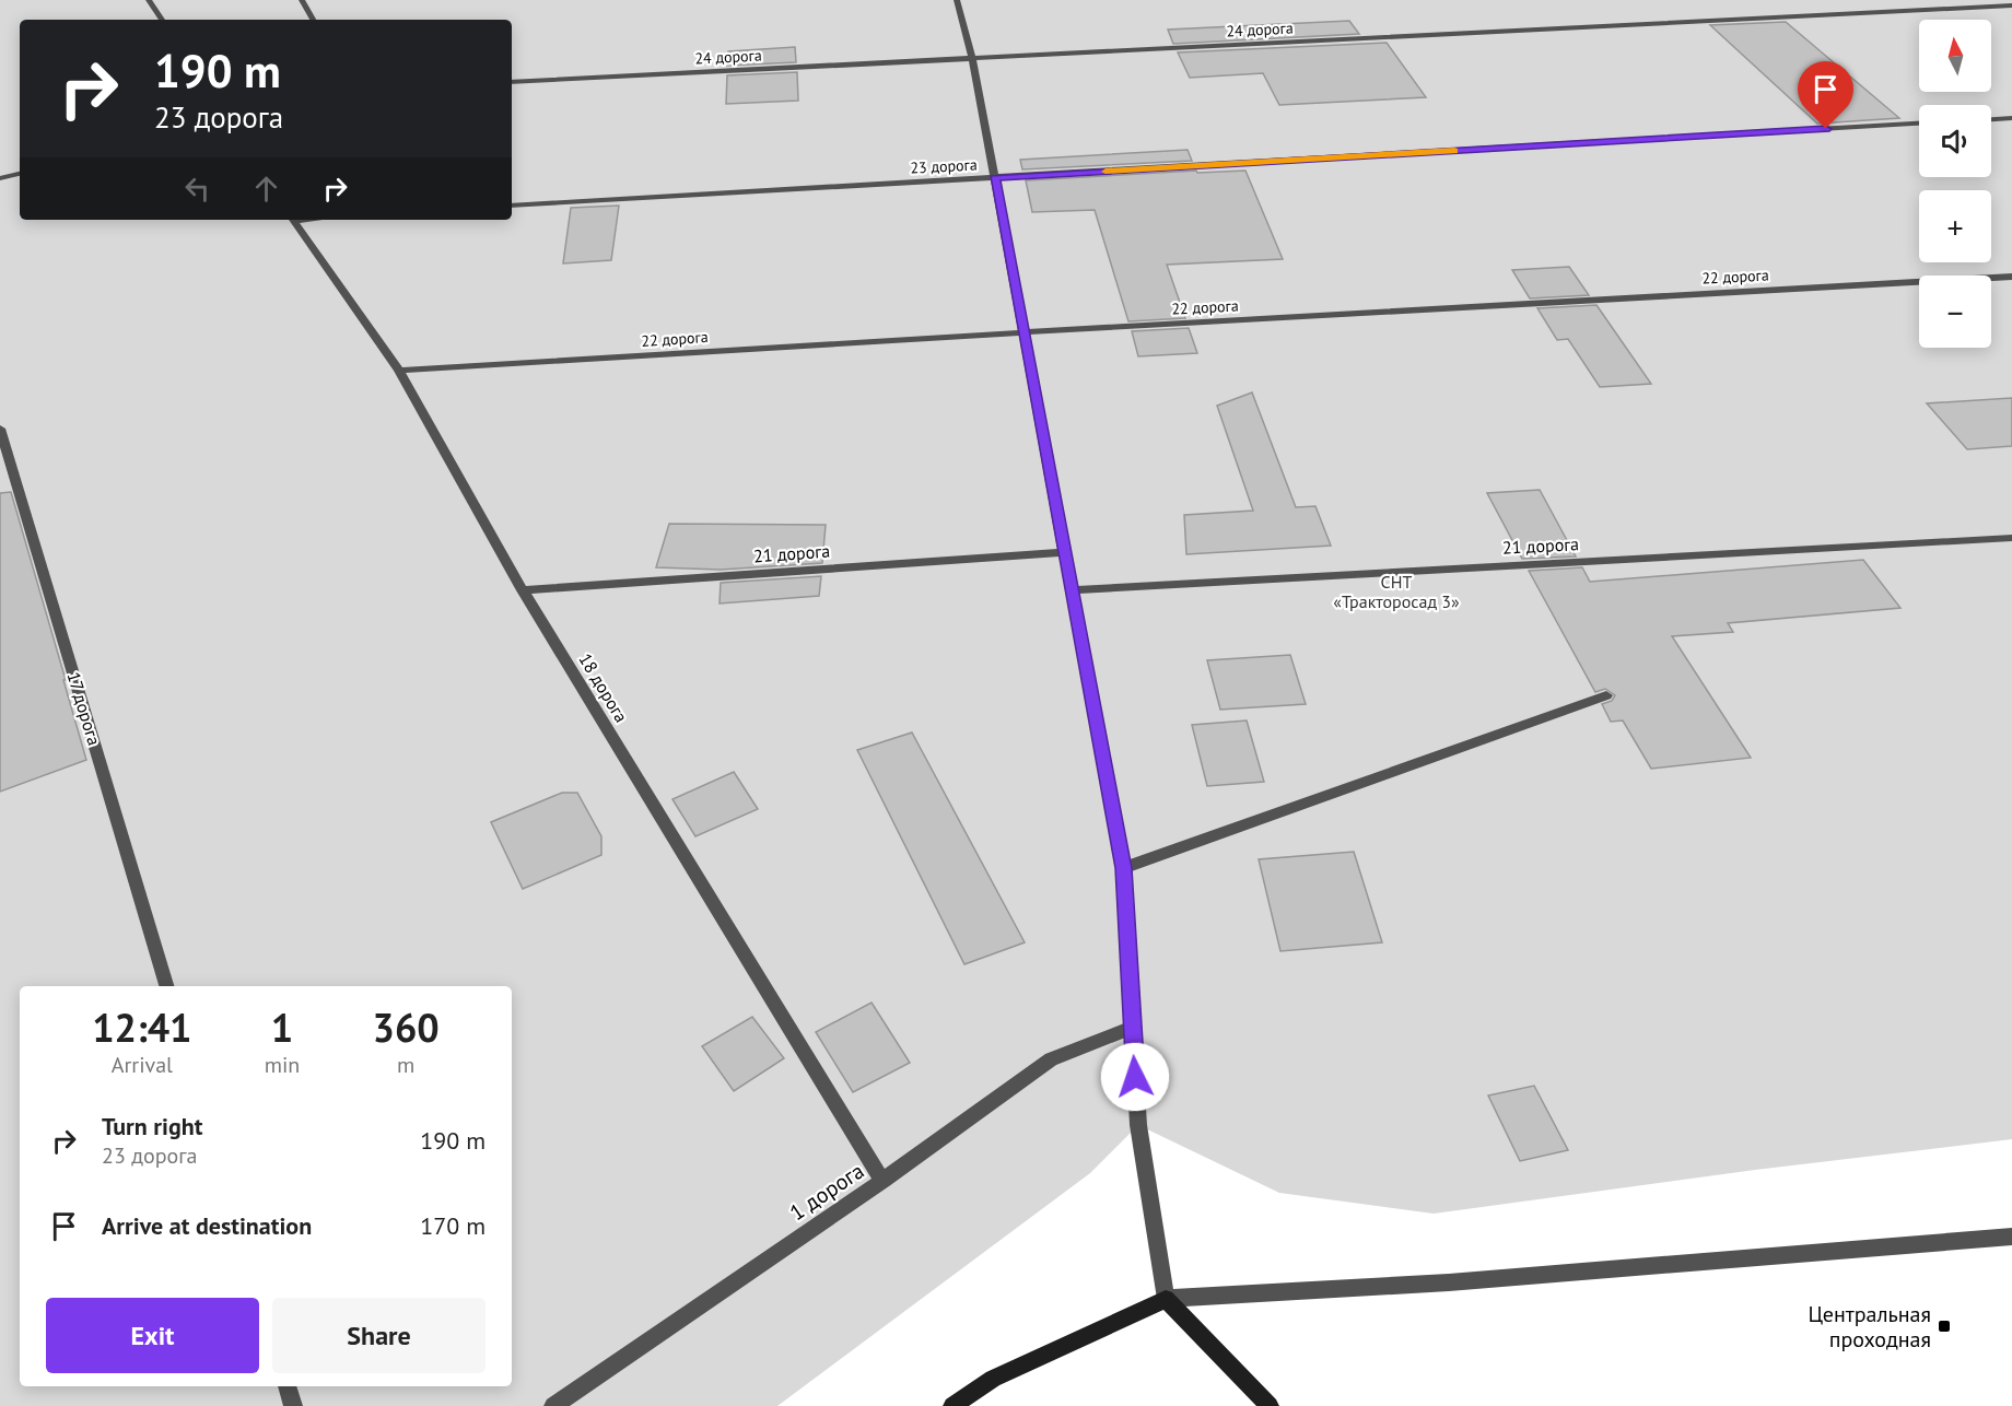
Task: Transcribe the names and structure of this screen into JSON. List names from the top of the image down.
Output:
{
  "streets": {
    "street": [
      "24 дорога",
      "23 дорога",
      "22 дорога",
      "21 дорога",
      "18 дорога",
      "17 дорога",
      "1 дорога"
    ]
  },
  "crossings": [
    ["22 дорога", "18 дорога"],
    ["21 дорога", "18 дорога"],
    ["18 дорога", "1 дорога"]
  ],
  "parks": ["СНТ «Тракторосад 3»"],
  "places": {
    "transit": ["Центральная проходная"]
  },
  "north": "top",
  "page": {
    "map_buttons": ["+", "−"],
    "turn": ["190 m", "23 дорога"],
    "eta": [
      "12:41",
      "Arrival",
      "1",
      "min",
      "360",
      "m"
    ],
    "list": [
      {
        "name": "Turn right",
        "note": "23 дорога",
        "value": "190 m"
      },
      {
        "name": "Arrive at destination",
        "value": "170 m"
      }
    ],
    "buttons": ["Exit", "Share"]
  }
}
